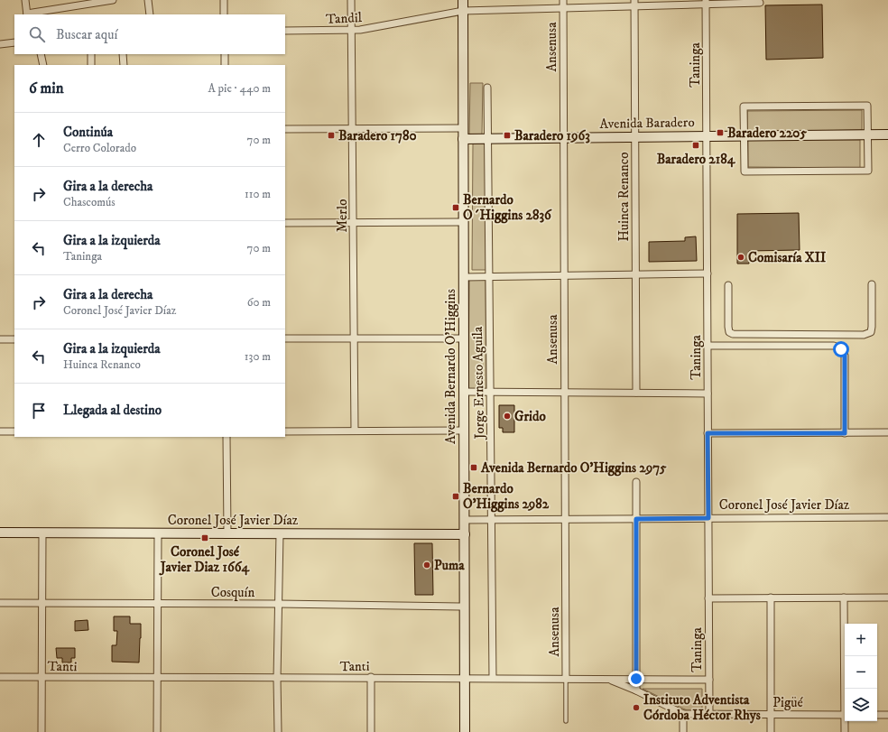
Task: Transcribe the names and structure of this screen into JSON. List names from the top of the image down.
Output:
{
  "streets": {
    "main road": ["Avenida Baradero", "Avenida Bernardo O'Higgins", "Coronel José Javier Díaz"],
    "street": [
      "Tandil",
      "Ansenusa",
      "Taninga",
      "Huinca Renanco",
      "Merlo",
      "Jorge Ernesto Aguila",
      "Cosquín",
      "Tanti",
      "Pigüé"
    ]
  },
  "crossings": [
    ["Tandil", "Ansenusa"],
    ["Tandil", "Taninga"],
    ["Tandil", "Huinca Renanco"],
    ["Tandil", "Merlo"],
    ["Tandil", "Avenida Bernardo O'Higgins"],
    ["Ansenusa", "Avenida Baradero"],
    ["Ansenusa", "Coronel José Javier Díaz"],
    ["Ansenusa", "Tanti"],
    ["Taninga", "Avenida Baradero"],
    ["Taninga", "Coronel José Javier Díaz"],
    ["Taninga", "Tanti"],
    ["Taninga", "Pigüé"],
    ["Avenida Baradero", "Huinca Renanco"],
    ["Avenida Baradero", "Avenida Bernardo O'Higgins"],
    ["Avenida Baradero", "Jorge Ernesto Aguila"],
    ["Avenida Bernardo O'Higgins", "Coronel José Javier Díaz"],
    ["Avenida Bernardo O'Higgins", "Cosquín"],
    ["Avenida Bernardo O'Higgins", "Tanti"],
    ["Jorge Ernesto Aguila", "Coronel José Javier Díaz"],
    ["Jorge Ernesto Aguila", "Tanti"],
    ["Tanti", "Pigüé"]
  ],
  "places": {
    "transit": [
      "Baradero 2205",
      "Baradero 1780",
      "Baradero 1963",
      "Baradero 2184",
      "Bernardo O´Higgins 2836",
      "Avenida Bernardo O'Higgins 2975",
      "Bernardo O'Higgins 2982",
      "Coronel José Javier Diaz 1664"
    ],
    "other": [
      "Comisaría XII",
      "Grido",
      "Puma",
      "Instituto Adventista Córdoba Héctor Rhys"
    ]
  },
  "page": {
    "search": "Buscar aquí",
    "heading": ["6 min", "A pie · 440 m"],
    "list": [
      ["Continúa", "Cerro Colorado", "70 m"],
      ["Gira a la derecha", "Chascomús", "110 m"],
      ["Gira a la izquierda", "Taninga", "70 m"],
      ["Gira a la derecha", "Coronel José Javier Díaz", "60 m"],
      ["Gira a la izquierda", "Huinca Renanco", "130 m"],
      "Llegada al destino"
    ],
    "map_buttons": ["+", "−"]
  }
}
